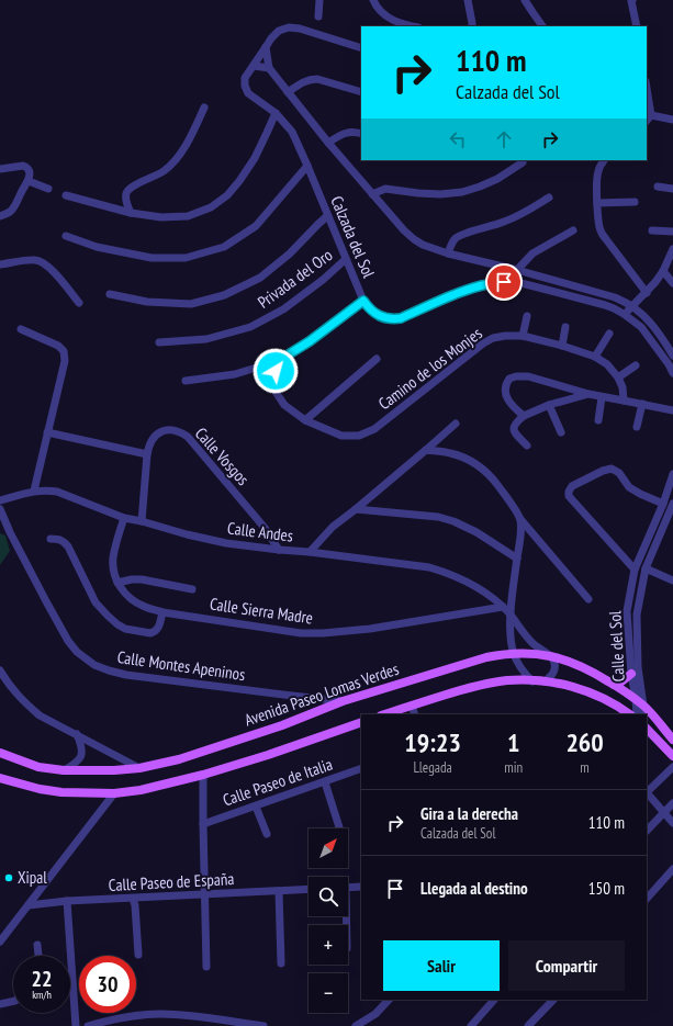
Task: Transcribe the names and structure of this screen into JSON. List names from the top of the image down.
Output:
{
  "streets": {
    "main road": ["Avenida Paseo Lomas Verdes"],
    "street": [
      "Calzada del Sol",
      "Privada del Oro",
      "Camino de los Monjes",
      "Calle Vosgos",
      "Calle Andes",
      "Calle Sierra Madre",
      "Calle del Sol",
      "Calle Montes Apeninos",
      "Calle Paseo de Italia",
      "Calle Paseo de España"
    ]
  },
  "crossings": [
    ["Calzada del Sol", "Privada del Oro"],
    ["Calle Vosgos", "Calle Andes"],
    ["Calle Andes", "Calle Sierra Madre"],
    ["Calle Andes", "Avenida Paseo Lomas Verdes"],
    ["Calle del Sol", "Avenida Paseo Lomas Verdes"],
    ["Calle Montes Apeninos", "Avenida Paseo Lomas Verdes"]
  ],
  "places": ["Xipal"],
  "north": "top right",
  "page": {
    "turn": ["110 m", "Calzada del Sol"],
    "eta": [
      "19:23",
      "Llegada",
      "1",
      "min",
      "260",
      "m"
    ],
    "list": [
      {
        "name": "Gira a la derecha",
        "note": "Calzada del Sol",
        "value": "110 m"
      },
      {
        "name": "Llegada al destino",
        "value": "150 m"
      }
    ],
    "map_buttons": ["+", "−"],
    "buttons": ["Salir", "Compartir"],
    "speed": "22 km/h",
    "limit": "30"
  }
}
